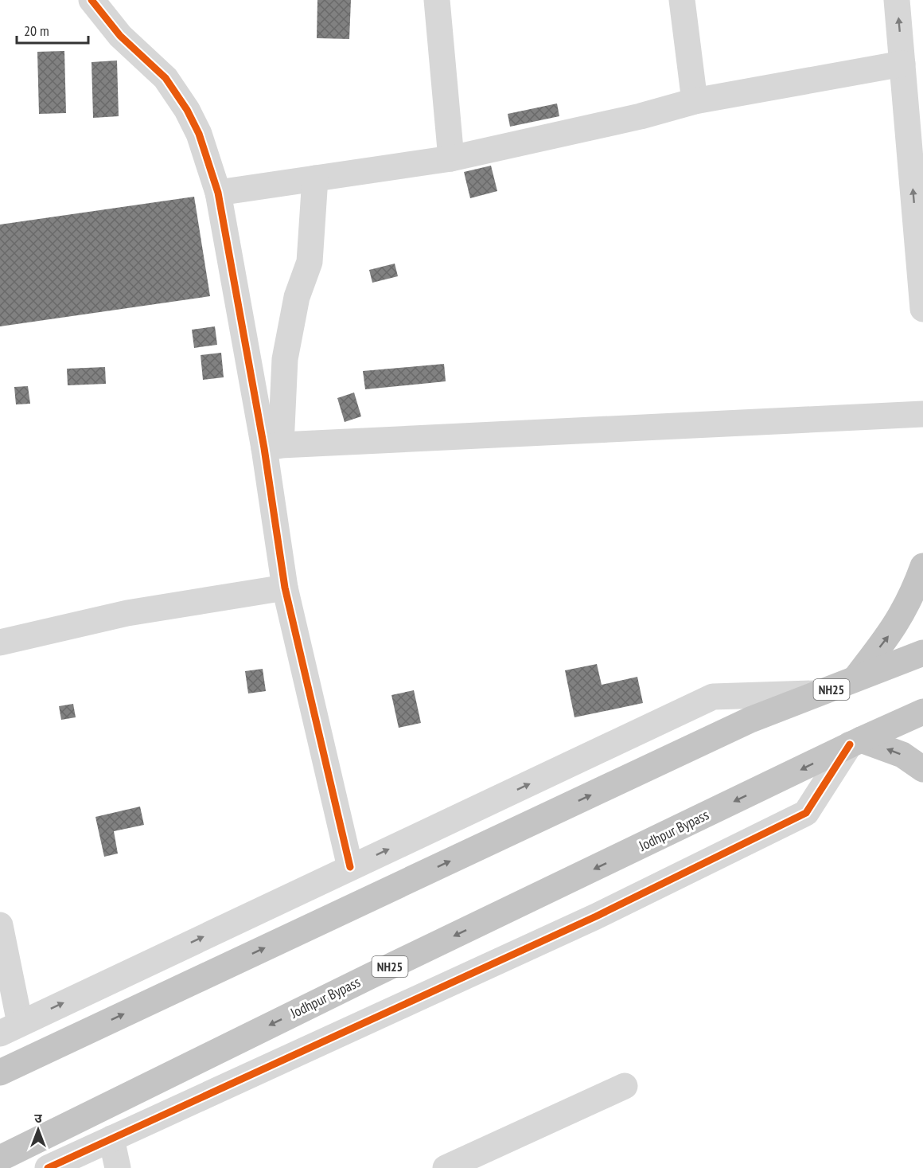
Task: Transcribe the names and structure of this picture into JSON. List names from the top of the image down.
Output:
{
  "streets": {
    "highway": ["NH25", "Jodhpur Bypass"]
  },
  "crossings": [
    ["NH25", "Jodhpur Bypass"]
  ],
  "scale_bar": "20 m",
  "north": "top"
}
